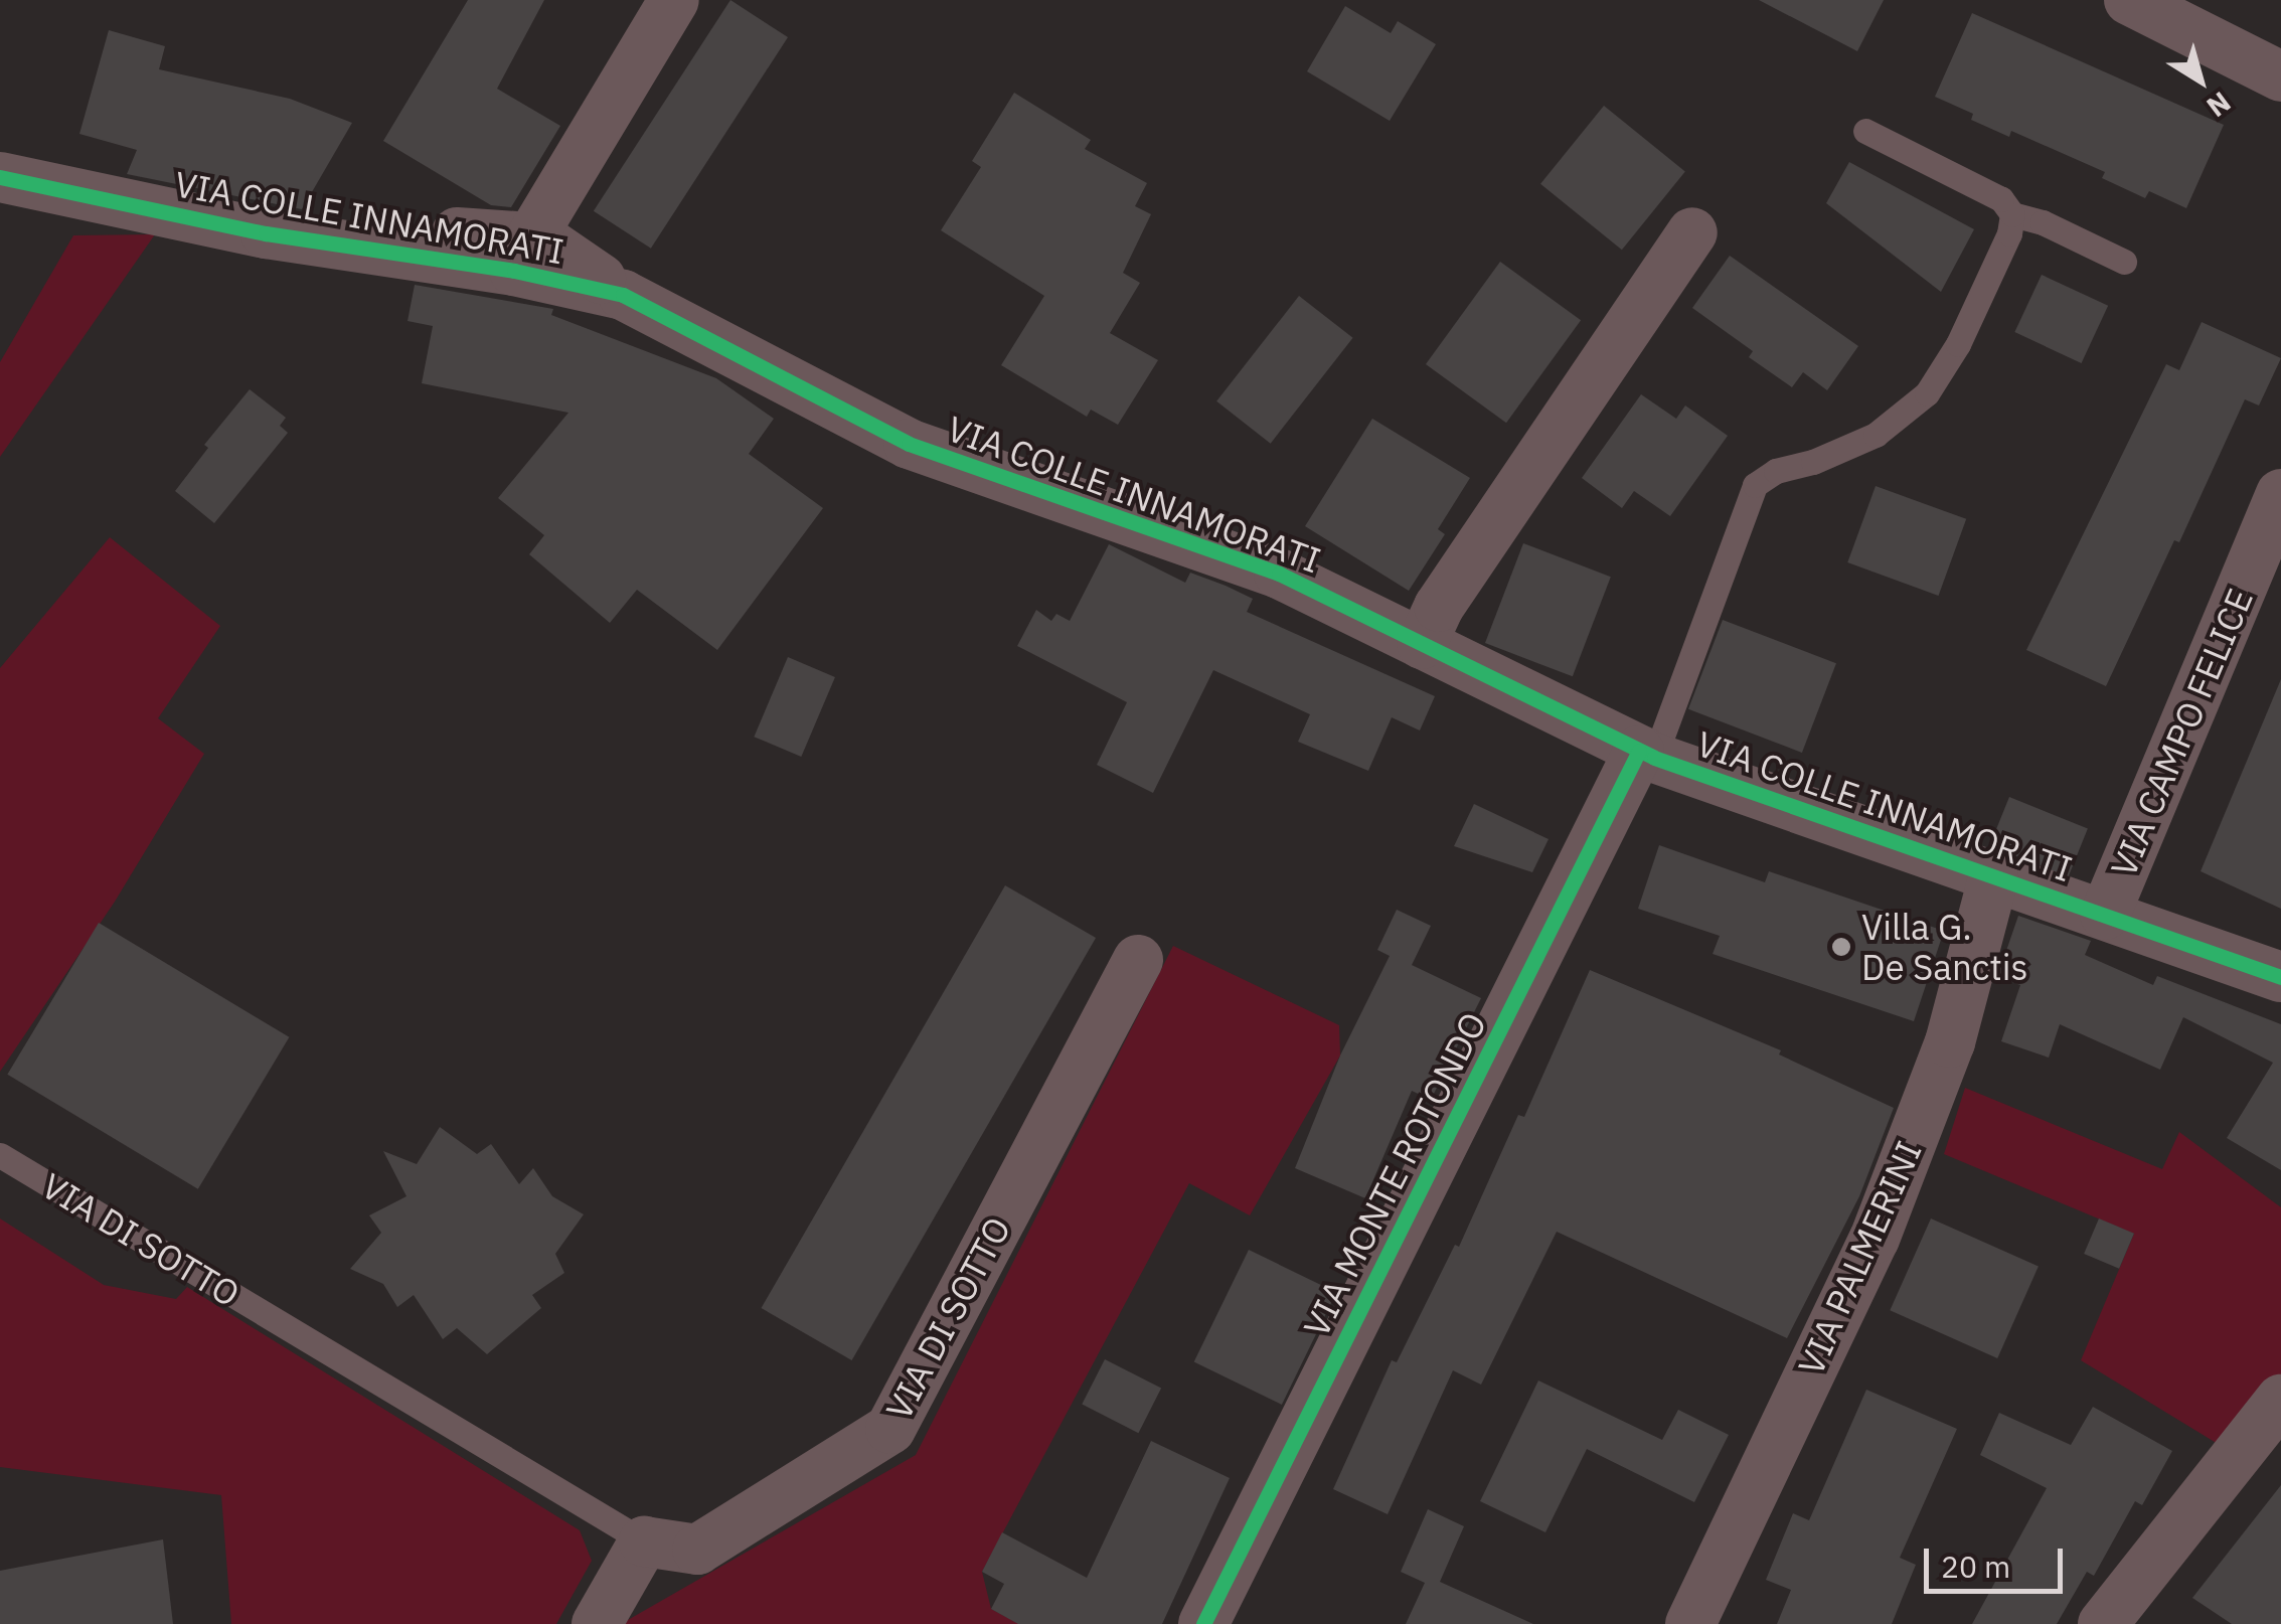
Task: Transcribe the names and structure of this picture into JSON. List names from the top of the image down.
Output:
{
  "streets": {
    "street": [
      "VIA COLLE INNAMORATI",
      "VIA CAMPO FELICE",
      "VIA MONTE ROTONDO",
      "VIA DI SOTTO",
      "VIA PALMERINI"
    ]
  },
  "crossings": [
    ["VIA COLLE INNAMORATI", "VIA CAMPO FELICE"],
    ["VIA COLLE INNAMORATI", "VIA MONTE ROTONDO"],
    ["VIA COLLE INNAMORATI", "VIA PALMERINI"]
  ],
  "places": ["Villa G. De Sanctis"],
  "scale_bar": "20 m",
  "north": "bottom right"
}
